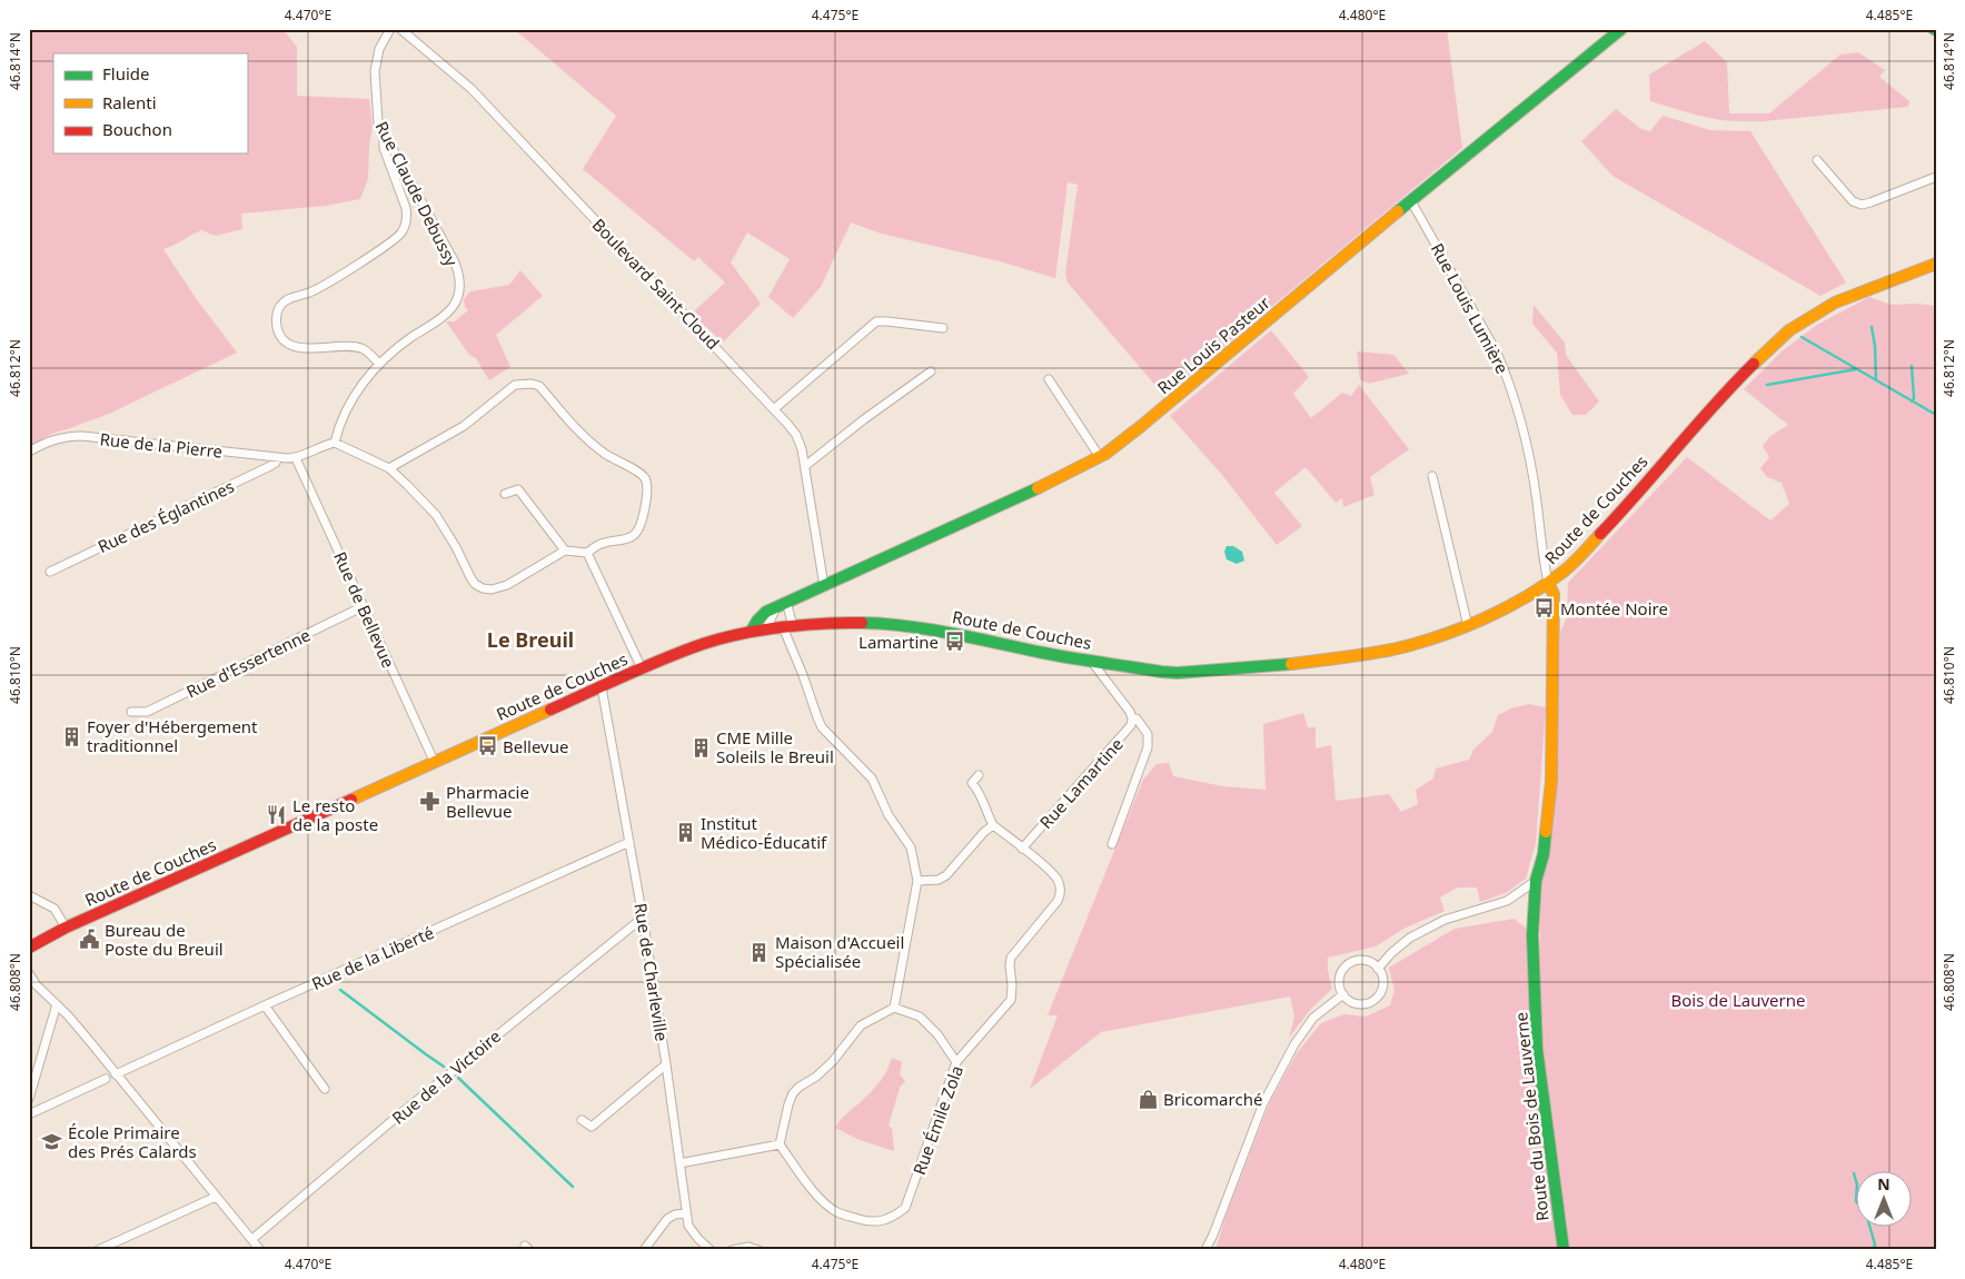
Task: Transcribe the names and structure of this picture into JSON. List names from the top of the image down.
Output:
{
  "streets": {
    "main road": ["Rue Louis Pasteur", "Route de Couches", "Route du Bois de Lauverne"],
    "street": [
      "Rue Claude Debussy",
      "Boulevard Saint-Cloud",
      "Rue Louis Lumière",
      "Rue de la Pierre",
      "Rue des Églantines",
      "Rue de Bellevue",
      "Rue d'Essertenne",
      "Rue Lamartine",
      "Rue de la Liberté",
      "Rue de Charleville",
      "Rue de la Victoire",
      "Rue Émile Zola"
    ]
  },
  "crossings": [
    ["Boulevard Saint-Cloud", "Rue Louis Pasteur"],
    ["Rue Louis Lumière", "Rue Louis Pasteur"],
    ["Rue Louis Lumière", "Route de Couches"],
    ["Rue Louis Lumière", "Route du Bois de Lauverne"],
    ["Rue Louis Pasteur", "Route de Couches"],
    ["Rue de la Pierre", "Rue des Églantines"],
    ["Rue de la Pierre", "Rue de Bellevue"],
    ["Route de Couches", "Rue de Bellevue"],
    ["Route de Couches", "Rue de Charleville"],
    ["Route de Couches", "Route du Bois de Lauverne"],
    ["Rue de Bellevue", "Rue d'Essertenne"],
    ["Rue Lamartine", "Rue Émile Zola"],
    ["Rue de la Liberté", "Rue de Charleville"],
    ["Rue de Charleville", "Rue de la Victoire"]
  ],
  "districts": ["Le Breuil"],
  "parks": ["Bois de Lauverne"],
  "places": {
    "bus stop": ["Montée Noire", "Lamartine", "Bellevue"],
    "building": [
      "Foyer d'Hébergement traditionnel",
      "CME Mille Soleils le Breuil",
      "Institut Médico-Éducatif",
      "Maison d'Accueil Spécialisée"
    ],
    "pharmacy": ["Pharmacie Bellevue"],
    "restaurant": ["Le resto de la poste"],
    "public building": ["Bureau de Poste du Breuil"],
    "shop": ["Bricomarché"],
    "school or university": ["École Primaire des Prés Calards"]
  },
  "legend": ["Fluide", "Ralenti", "Bouchon"],
  "north": "top",
  "coordinates": [
    "4.470°E",
    "4.475°E",
    "4.480°E",
    "4.485°E",
    "46.814°N",
    "46.812°N",
    "46.810°N",
    "46.808°N"
  ]
}
